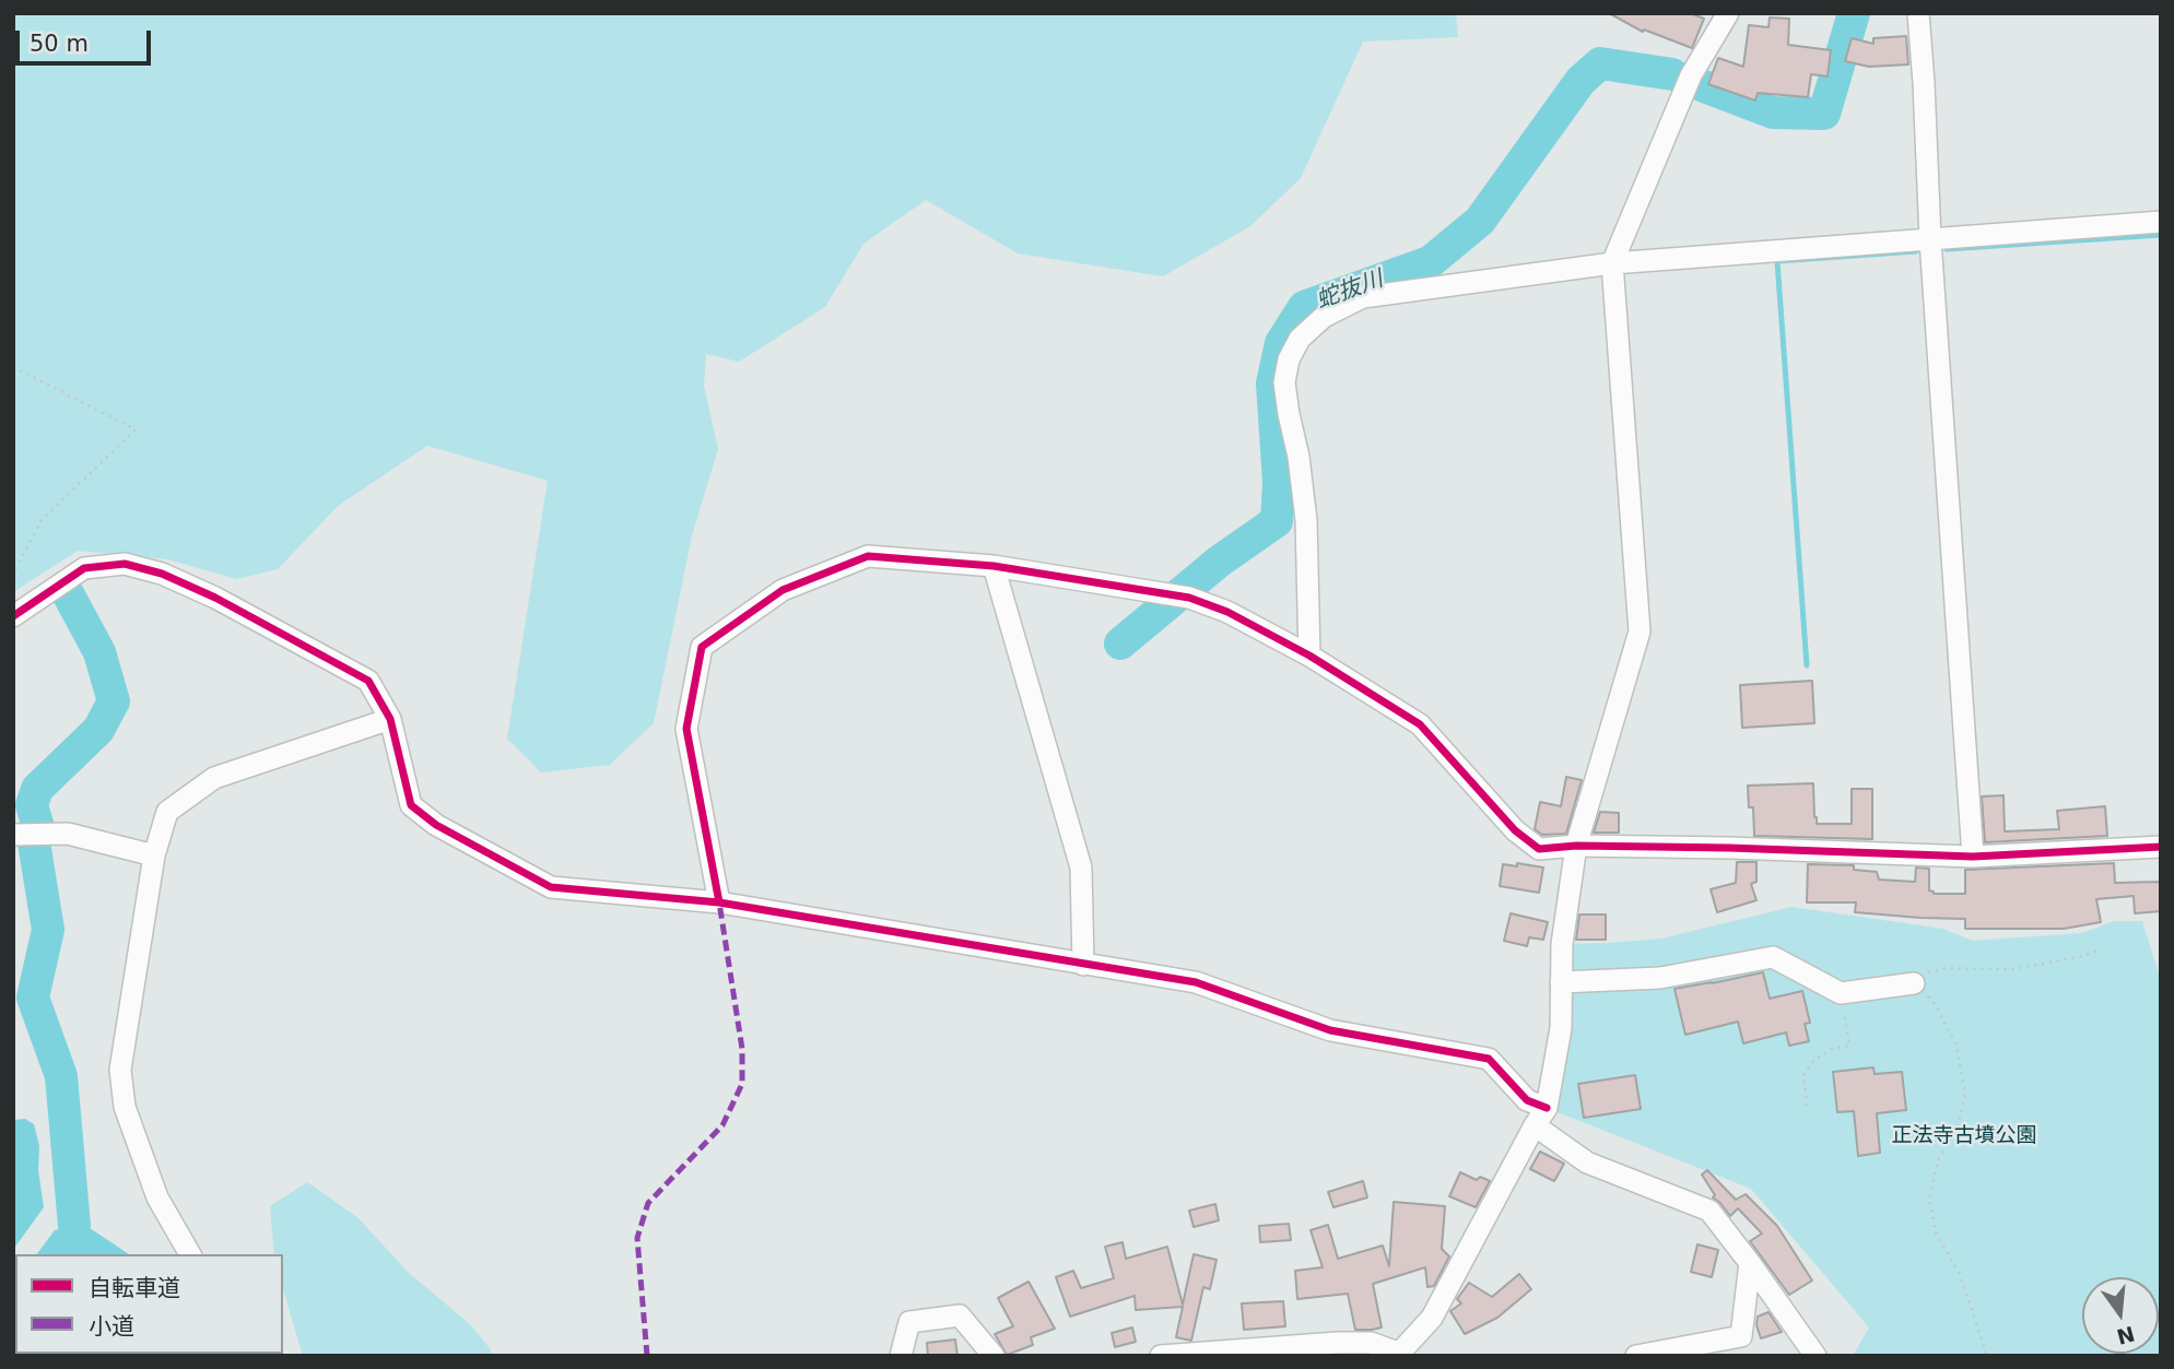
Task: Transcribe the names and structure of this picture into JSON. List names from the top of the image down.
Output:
{
  "water": ["蛇抜川"],
  "parks": ["正法寺古墳公園"],
  "legend": ["自転車道", "小道"],
  "scale_bar": "50 m",
  "north": "bottom"
}
